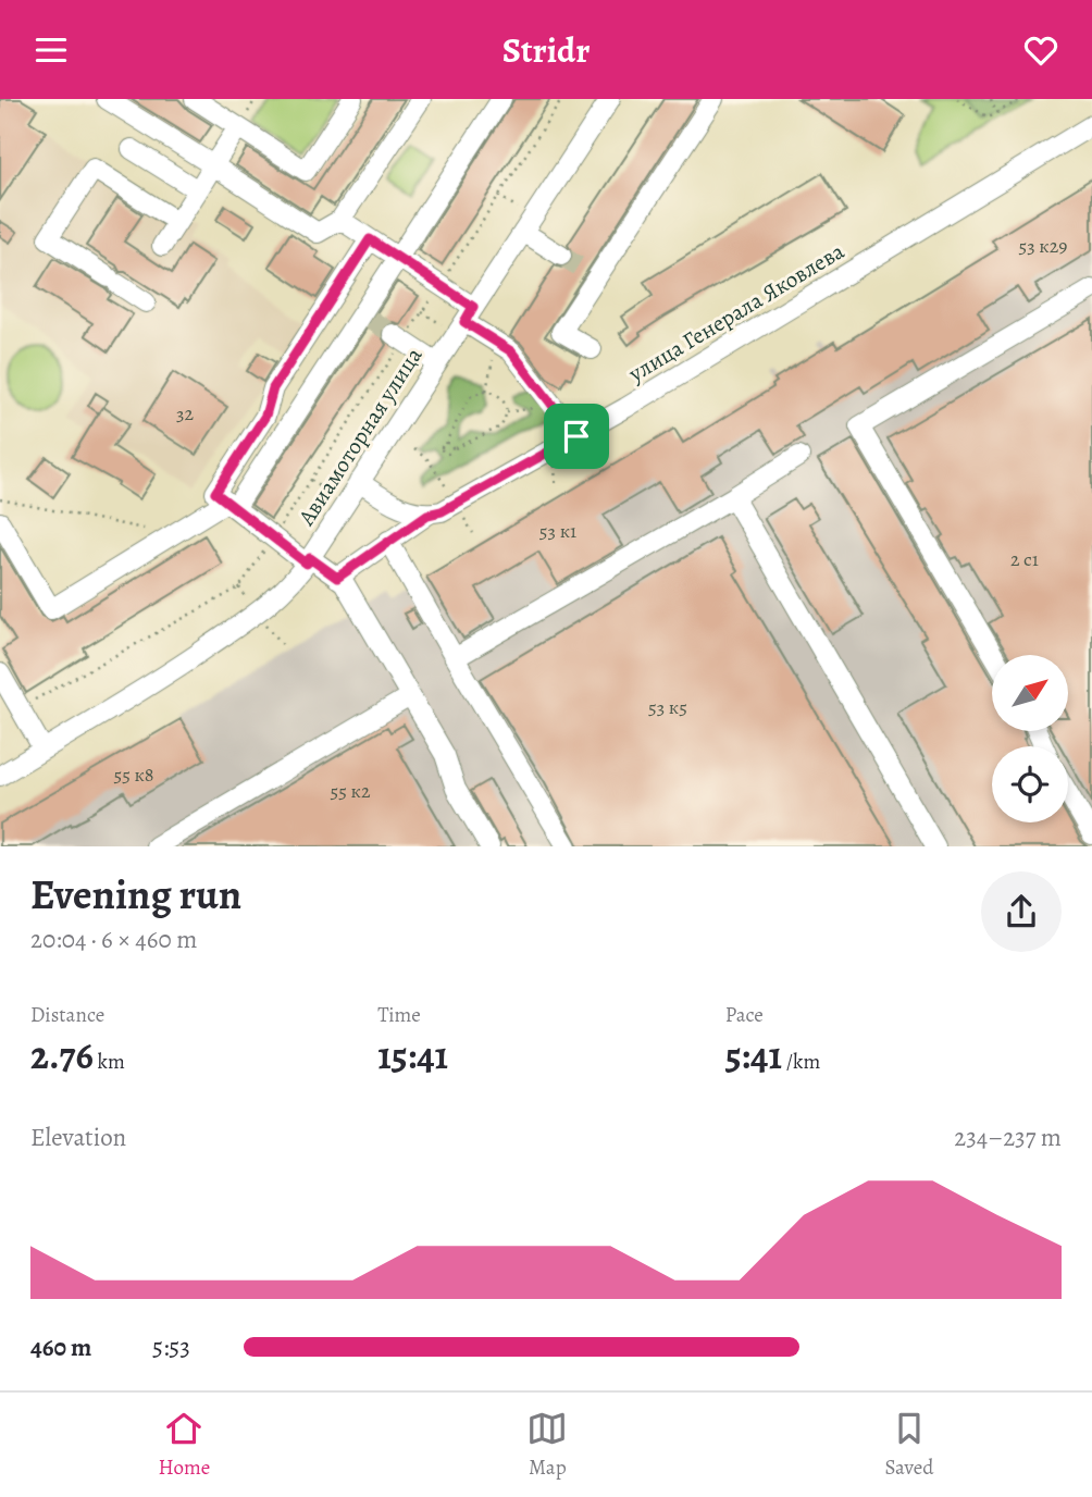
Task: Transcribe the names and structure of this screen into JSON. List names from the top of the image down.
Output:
{
  "streets": {
    "street": ["улица Генерала Яковлева", "Авиамоторная улица"]
  },
  "house_numbers": [
    "53 к29",
    "32",
    "53 к1",
    "2 с1",
    "53 к5",
    "55 к8",
    "55 к2"
  ],
  "north": "top right",
  "page": {
    "header": "Stridr",
    "heading": ["Evening run", "20:04 · 6 × 460 m"],
    "stats": [
      ["Distance", "2.76 km"],
      ["Time", "15:41"],
      ["Pace", "5:41 /km"]
    ],
    "chart": ["Elevation", "234–237 m"],
    "list": [
      {
        "name": "460 m",
        "note": "5:53"
      }
    ],
    "tabs": ["Home", "Map", "Saved"]
  }
}
